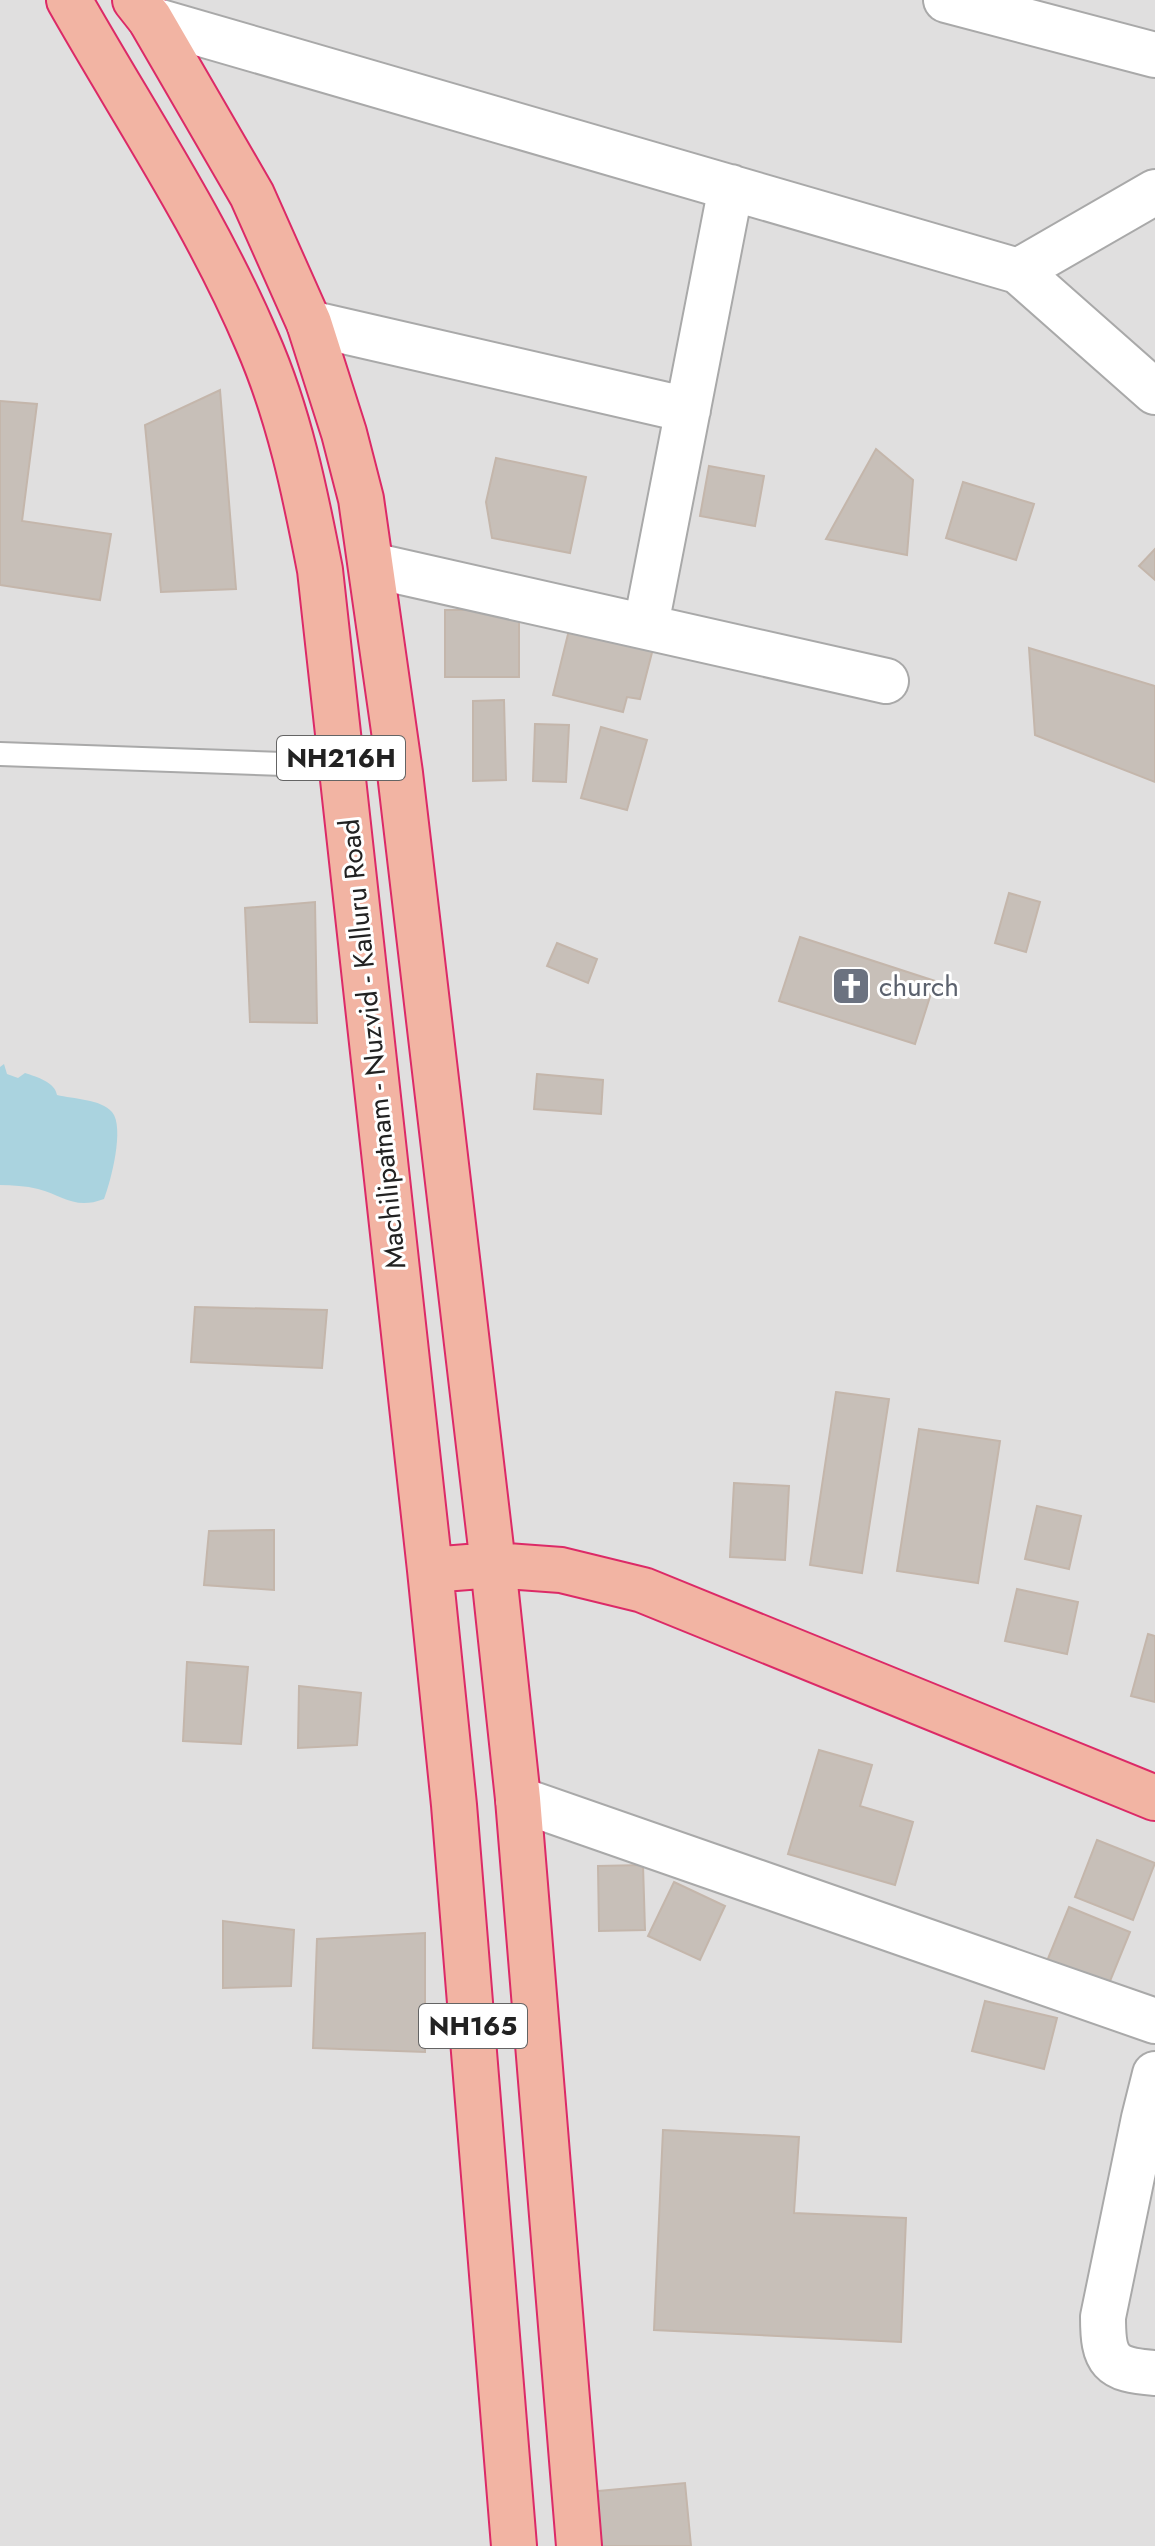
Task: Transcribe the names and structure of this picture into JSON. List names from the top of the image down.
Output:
{
  "streets": {
    "highway": ["NH216H", "Machilipatnam - Nuzvid - Kalluru Road", "NH165"]
  },
  "crossings": [
    ["Machilipatnam - Nuzvid - Kalluru Road", "NH165"]
  ],
  "places": {
    "church": ["church"]
  }
}
